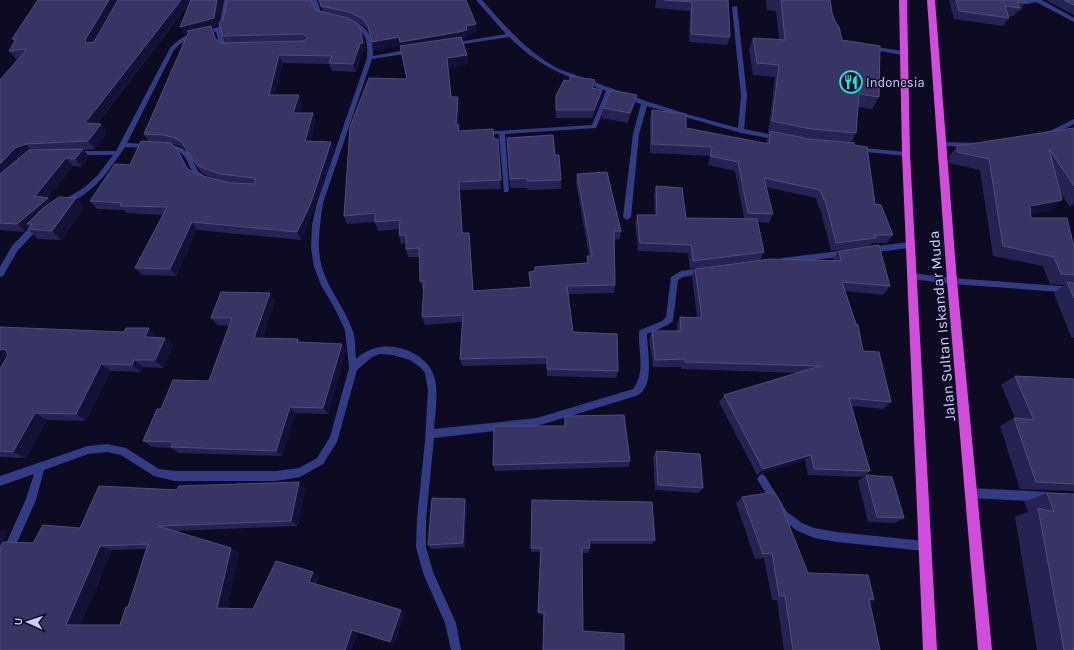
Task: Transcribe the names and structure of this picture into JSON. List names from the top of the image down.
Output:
{
  "streets": {
    "highway": ["Jalan Sultan Iskandar Muda"]
  },
  "places": {
    "restaurant": ["Indonesia"]
  },
  "north": "left"
}
